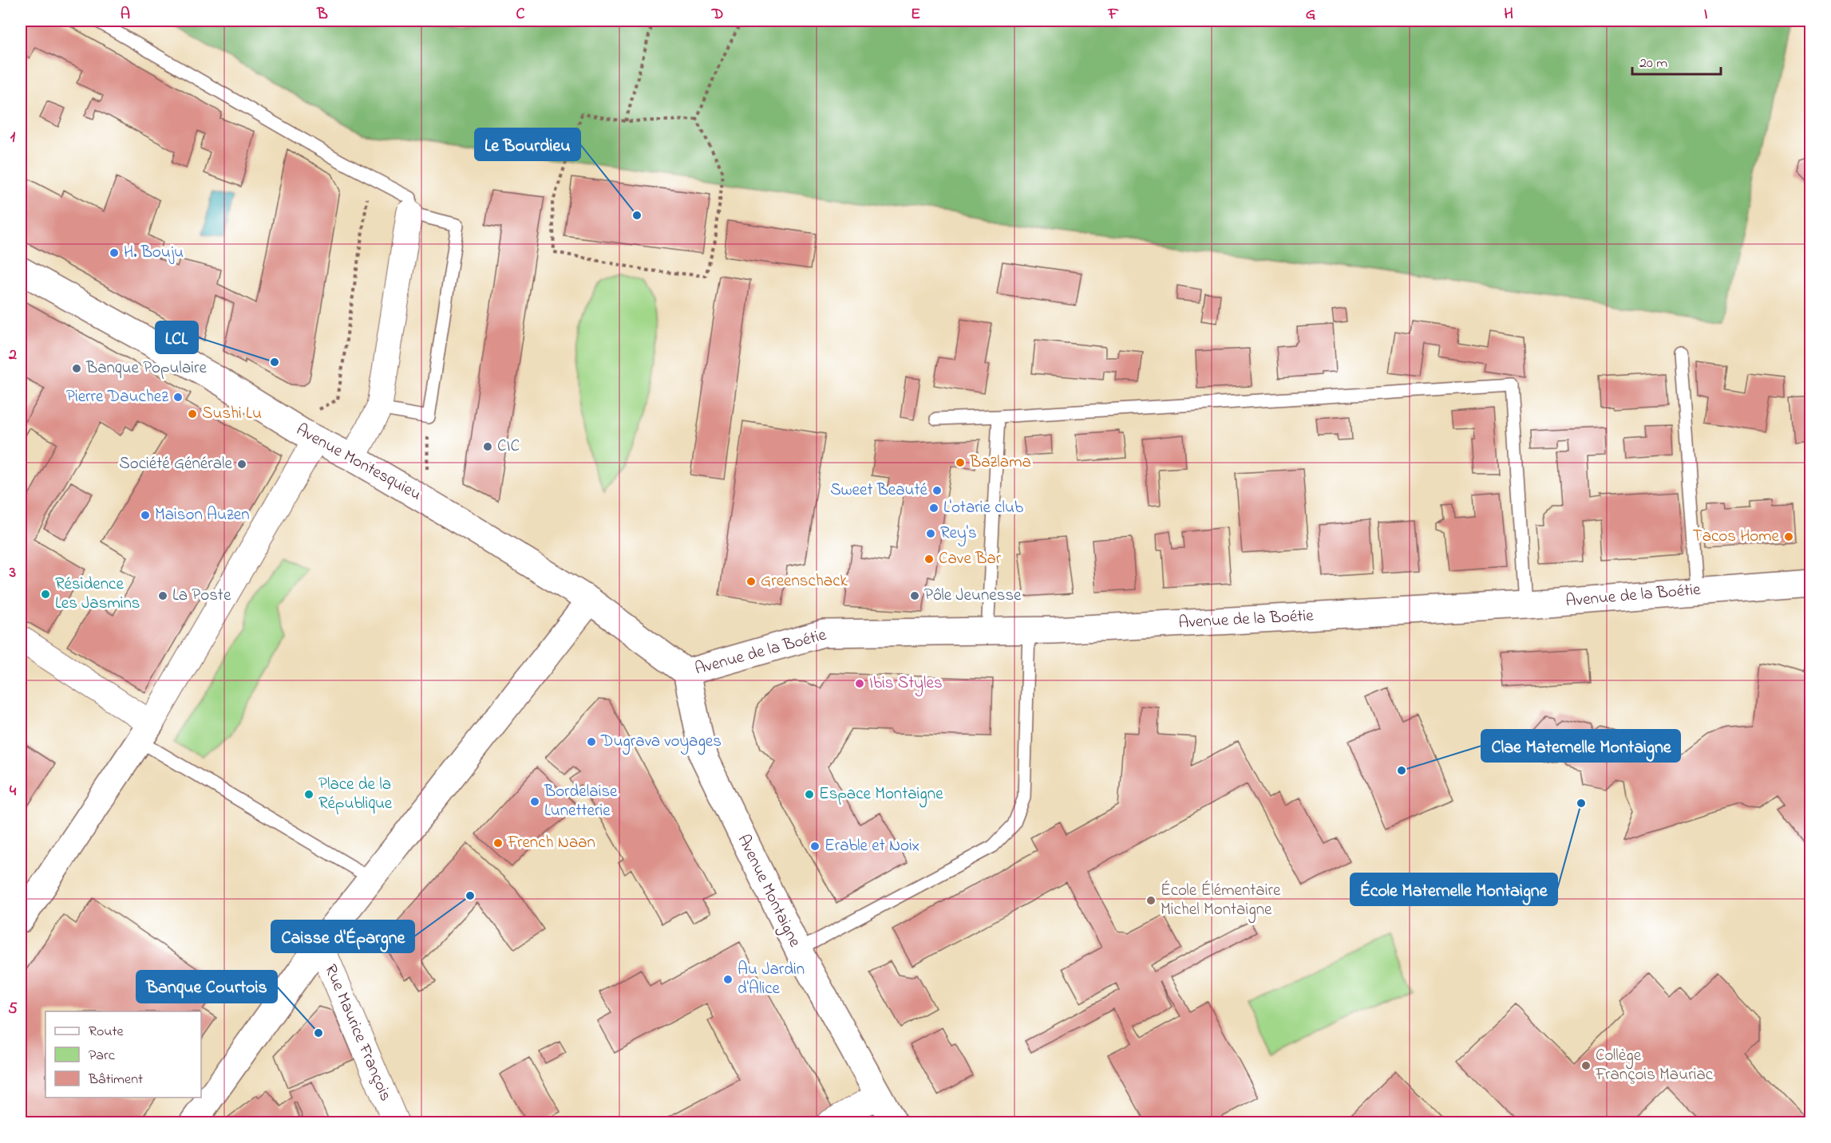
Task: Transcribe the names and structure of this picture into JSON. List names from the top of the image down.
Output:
{
  "streets": {
    "main road": ["Avenue Montesquieu", "Avenue de la Boétie", "Avenue Montaigne"],
    "street": ["Rue Maurice François"]
  },
  "crossings": [
    ["Avenue Montesquieu", "Avenue de la Boétie"],
    ["Avenue Montesquieu", "Avenue Montaigne"],
    ["Avenue de la Boétie", "Avenue Montaigne"]
  ],
  "places": [
    "Le Bourdieu",
    "H. Bouju",
    "LCL",
    "Banque Populaire",
    "Pierre Dauchez",
    "Sushi Lu",
    "CIC",
    "Bazlama",
    "Société Générale",
    "Sweet Beauté",
    "L'otarie club",
    "Maison Auzen",
    "Rey's",
    "Tacos Home",
    "Cave Bar",
    "Greenschack",
    "Résidence Les Jasmins",
    "La Poste",
    "Pôle Jeunesse",
    "Ibis Styles",
    "Dugrava voyages",
    "Clae Maternelle Montaigne",
    "Place de la République",
    "Espace Montaigne",
    "Bordelaise Lunetterie",
    "École Maternelle Montaigne",
    "French Naan",
    "Erable et Noix",
    "Caisse d'Épargne",
    "École Élémentaire Michel Montaigne",
    "Au Jardin d'Alice",
    "Banque Courtois",
    "Collège François Mauriac"
  ],
  "legend": ["Route", "Parc", "Bâtiment"],
  "scale_bar": "20 m",
  "grid": {
    "columns": [
      "A",
      "B",
      "C",
      "D",
      "E",
      "F",
      "G",
      "H",
      "I"
    ],
    "rows": [
      "1",
      "2",
      "3",
      "4",
      "5"
    ]
  }
}
